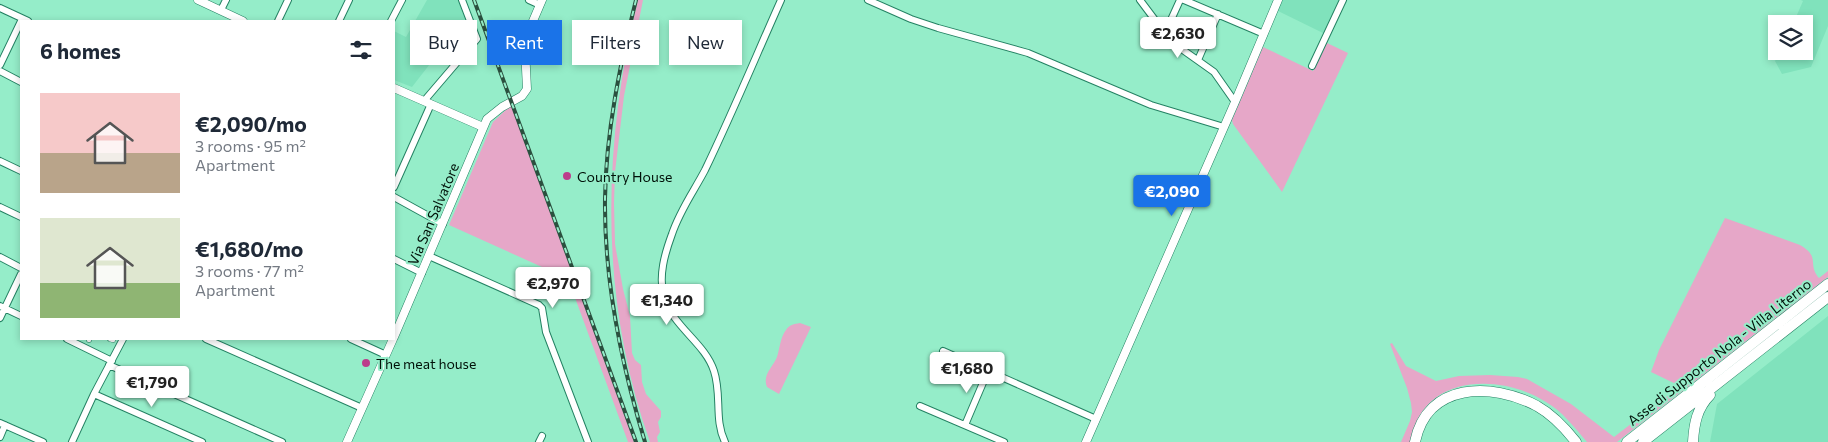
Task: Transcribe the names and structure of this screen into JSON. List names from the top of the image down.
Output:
{
  "streets": {
    "highway": ["Asse di Supporto Nola - Villa Literno"],
    "street": ["Via San Salvatore"]
  },
  "places": ["Country House", "The meat house"],
  "page": {
    "price": [
      "€2,630",
      "€2,090",
      "€2,970",
      "€1,340",
      "€1,680",
      "€1,790"
    ],
    "chip": [
      "Buy",
      "Rent",
      "Filters",
      "New"
    ],
    "heading": "6 homes",
    "list": [
      {
        "name": "€2,090/mo",
        "note": "3 rooms · 95 m² · Apartment"
      },
      {
        "name": "€1,680/mo",
        "note": "3 rooms · 77 m² · Apartment"
      }
    ]
  }
}
